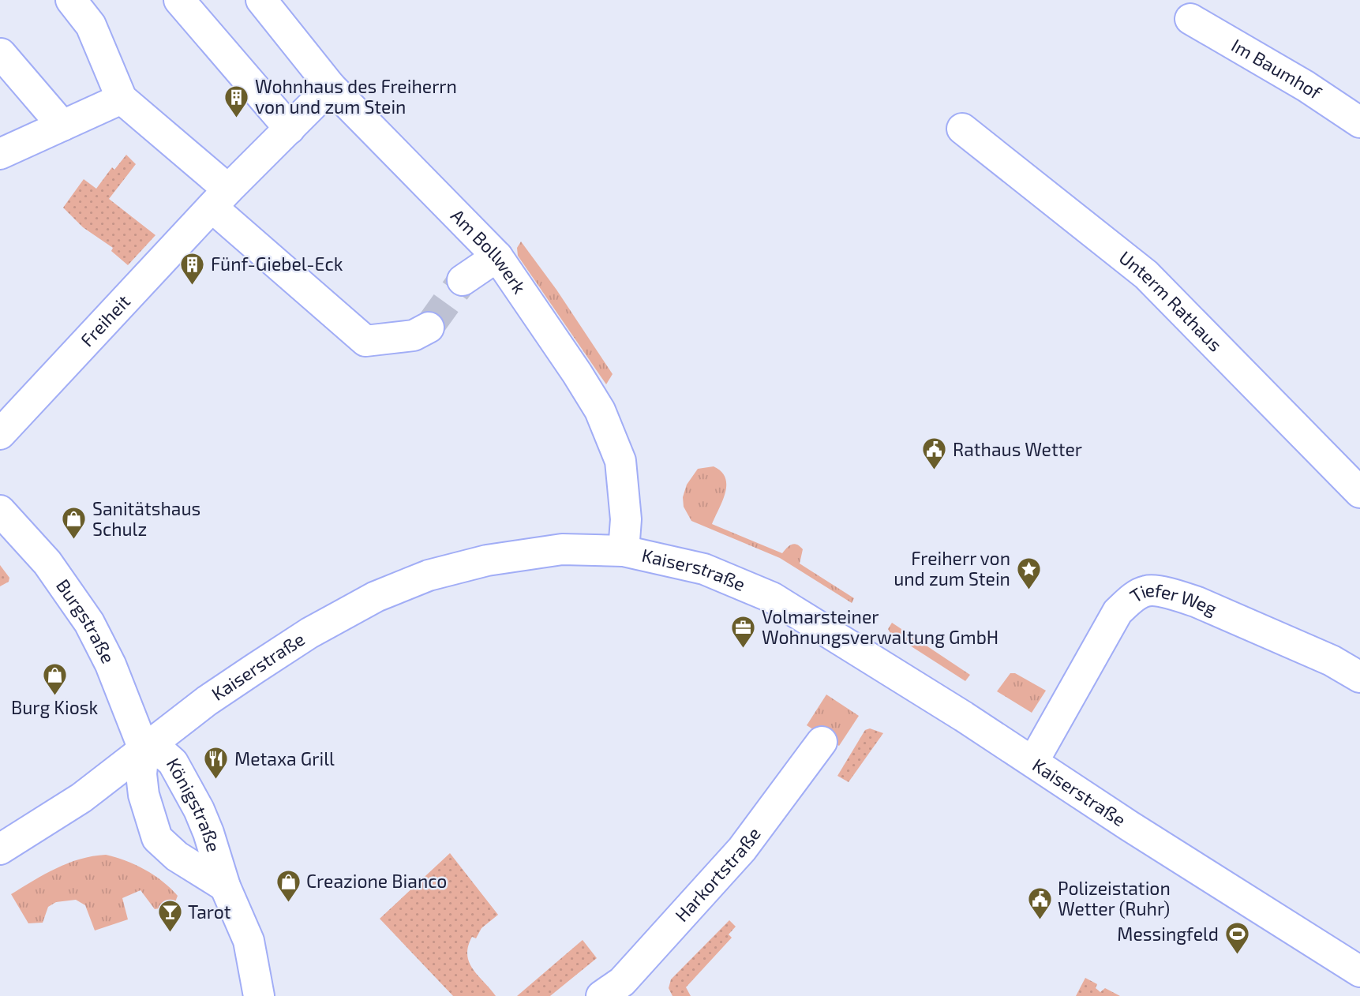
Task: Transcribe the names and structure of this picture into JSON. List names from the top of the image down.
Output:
{
  "streets": {
    "street": [
      "Im Baumhof",
      "Am Bollwerk",
      "Unterm Rathaus",
      "Freiheit",
      "Kaiserstraße",
      "Tiefer Weg",
      "Burgstraße",
      "Königstraße",
      "Harkortstraße"
    ]
  },
  "crossings": [
    ["Am Bollwerk", "Freiheit"],
    ["Am Bollwerk", "Kaiserstraße"],
    ["Kaiserstraße", "Tiefer Weg"],
    ["Kaiserstraße", "Burgstraße"],
    ["Kaiserstraße", "Königstraße"],
    ["Burgstraße", "Königstraße"]
  ],
  "places": {
    "building": ["Wohnhaus des Freiherrn von und zum Stein", "Fünf-Giebel-Eck"],
    "public building": ["Rathaus Wetter", "Polizeistation Wetter (Ruhr)"],
    "shop": ["Sanitätshaus Schulz", "Burg Kiosk", "Creazione Bianco"],
    "place": ["Freiherr von und zum Stein"],
    "office": ["Volmarsteiner Wohnungsverwaltung GmbH"],
    "restaurant": ["Metaxa Grill"],
    "bar": ["Tarot"],
    "sports": ["Messingfeld"]
  }
}
